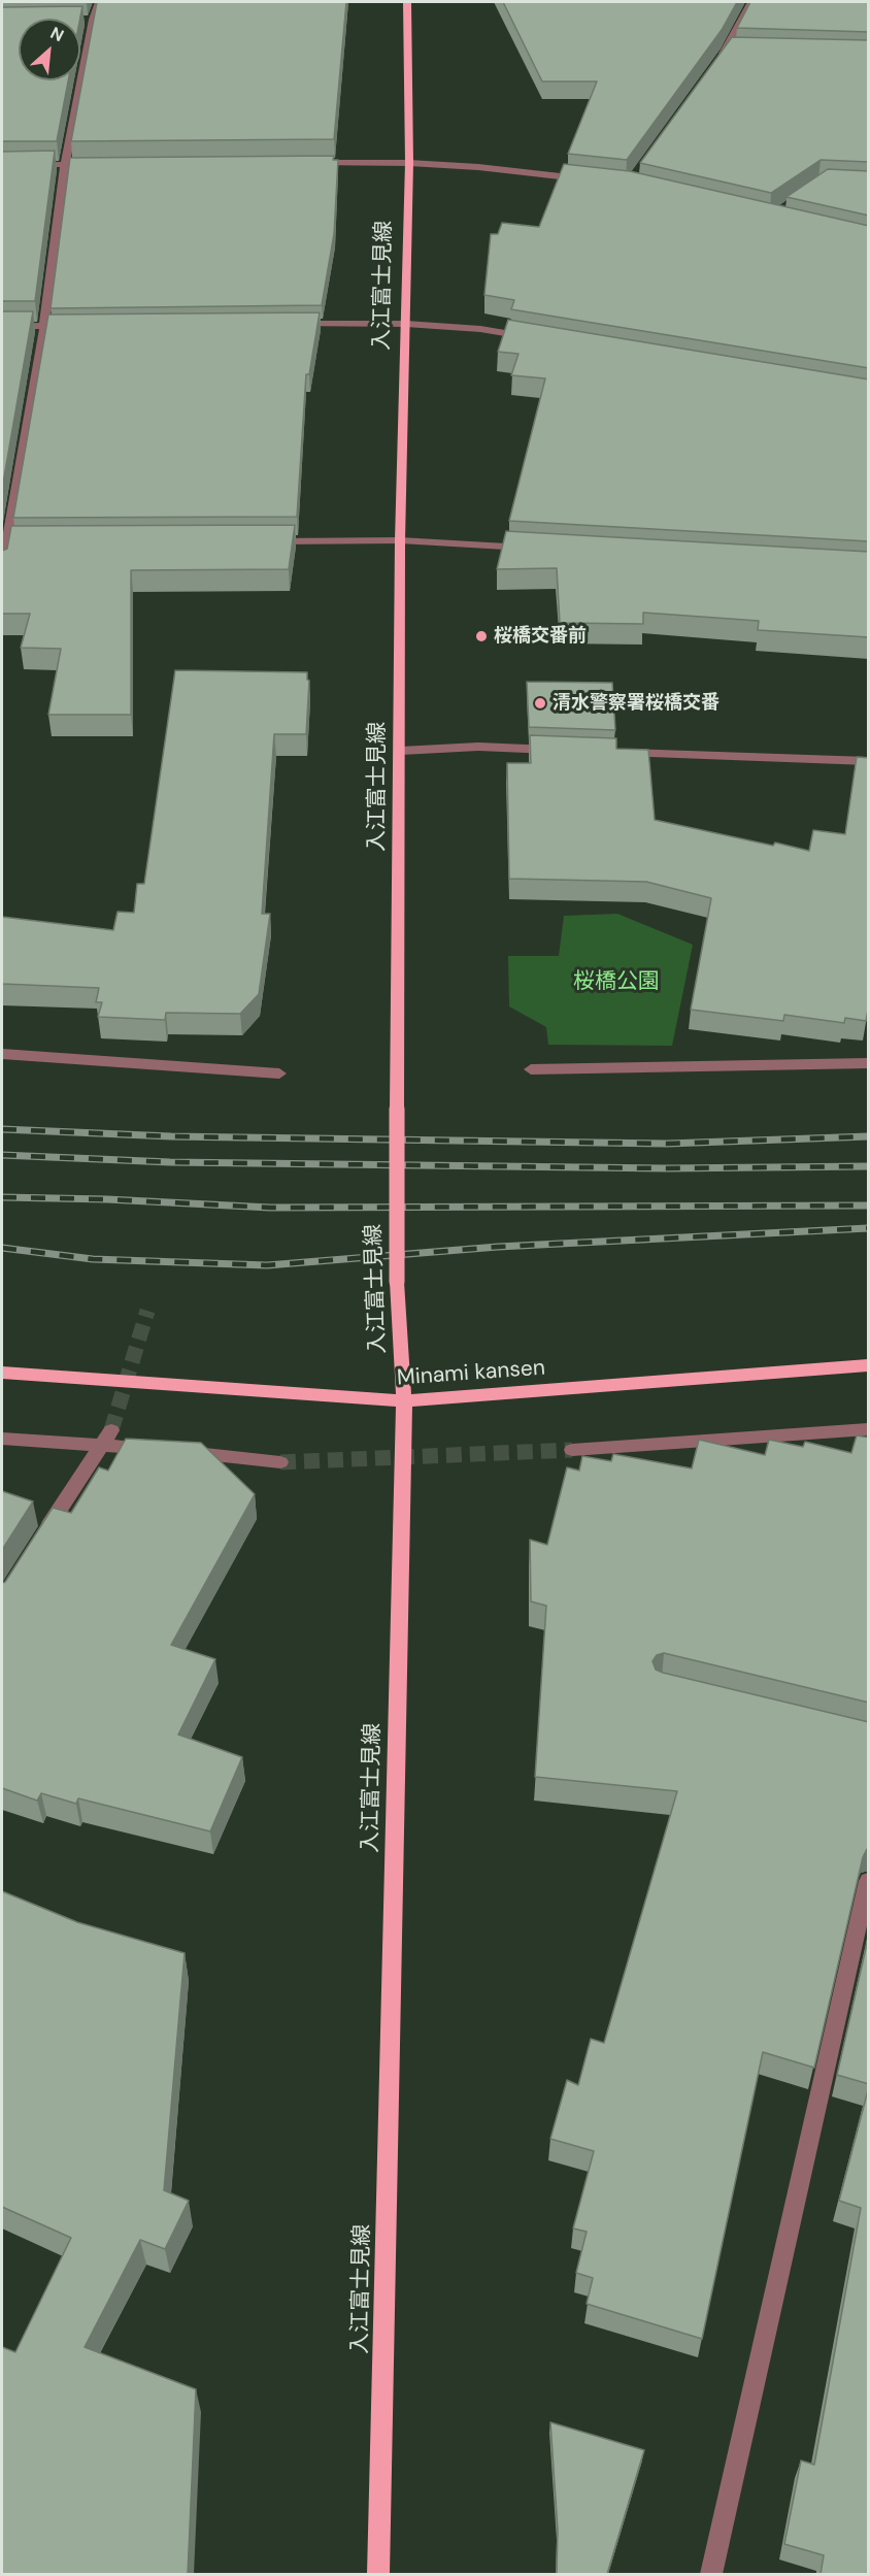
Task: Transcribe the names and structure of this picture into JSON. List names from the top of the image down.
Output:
{
  "streets": {
    "main road": ["入江富士見線", "Minami kansen"]
  },
  "crossings": [
    ["入江富士見線", "Minami kansen"]
  ],
  "parks": ["桜橋公園"],
  "places": ["桜橋交番前", "清水警察署桜橋交番"],
  "north": "top right"
}
